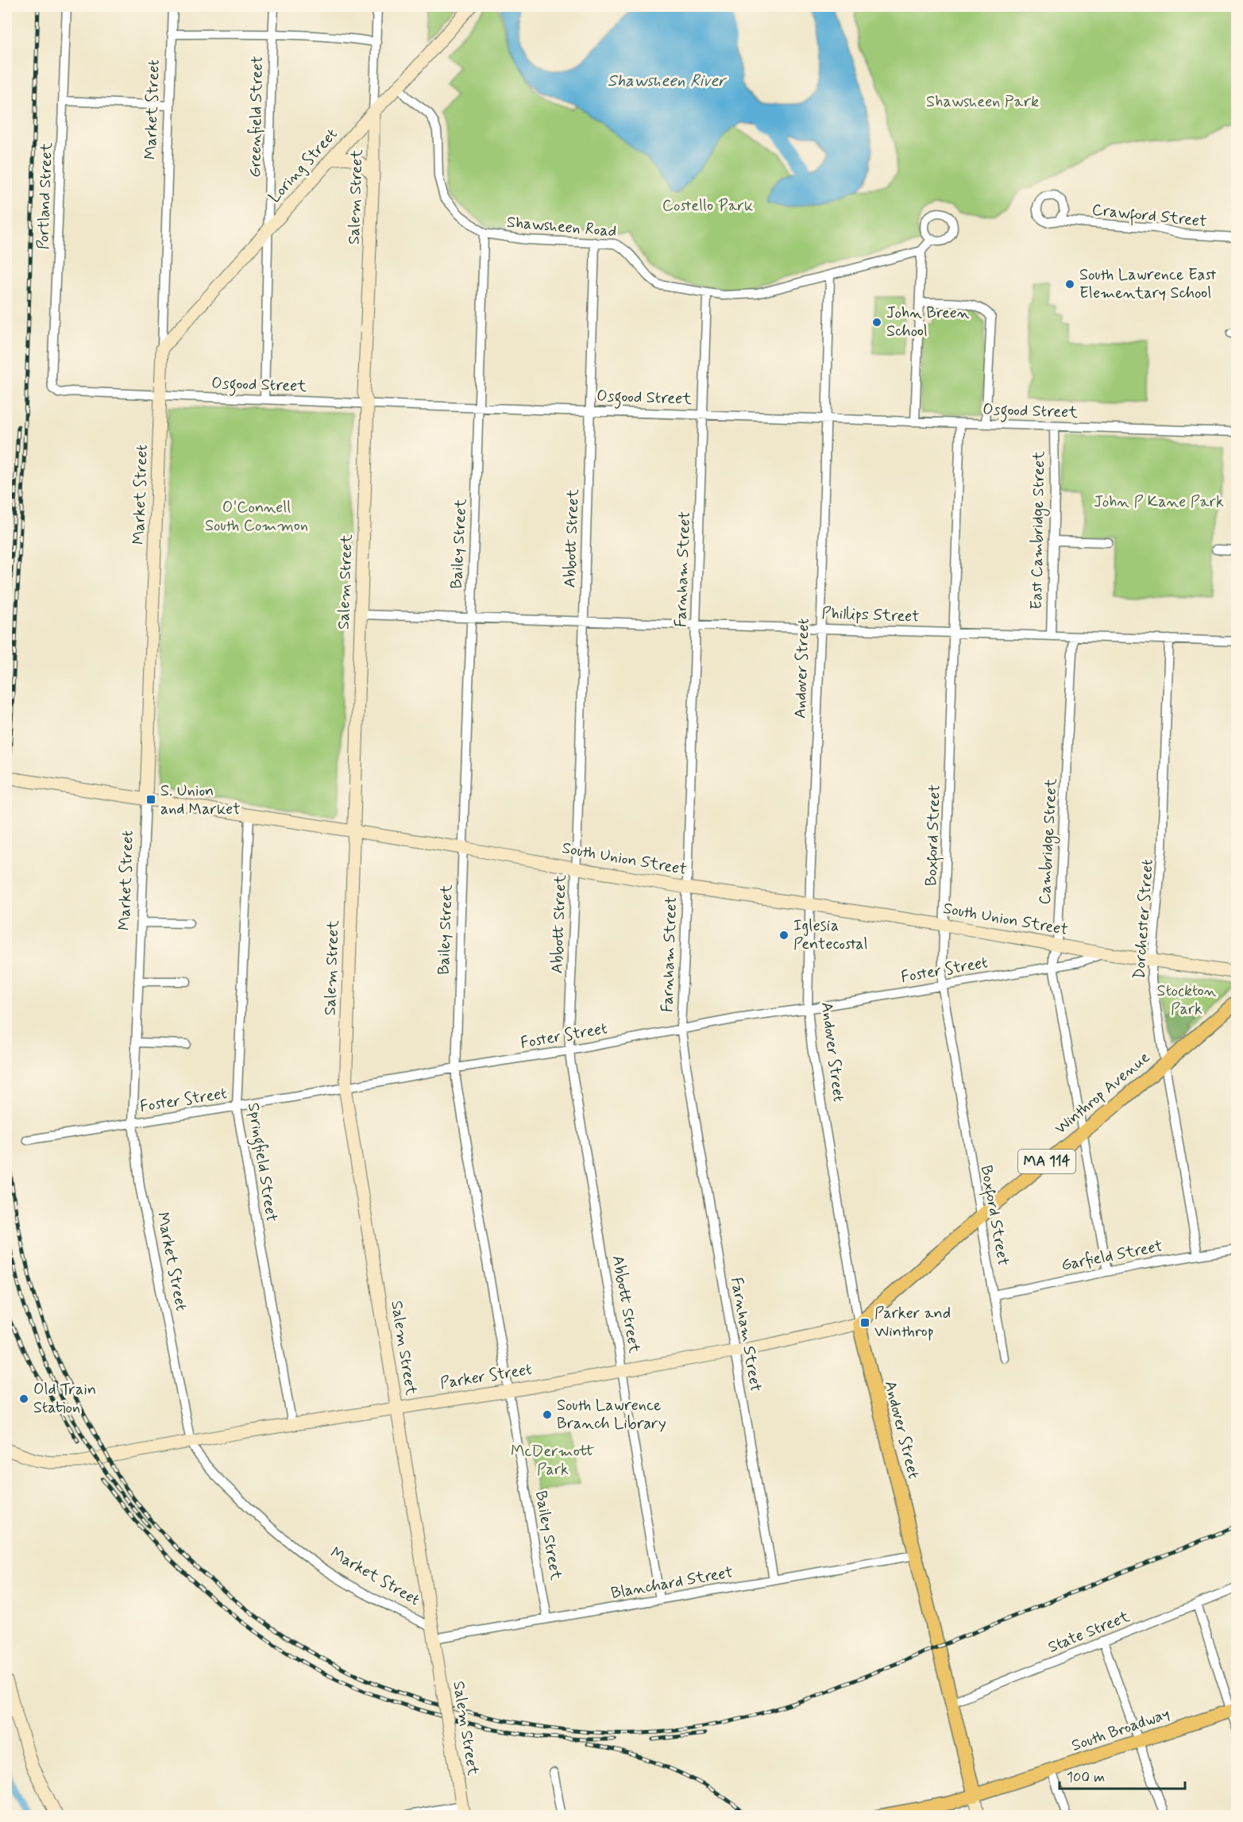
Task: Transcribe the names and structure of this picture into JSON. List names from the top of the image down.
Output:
{
  "streets": {
    "main road": [
      "Market Street",
      "Loring Street",
      "Salem Street",
      "Andover Street",
      "South Union Street",
      "Winthrop Avenue",
      "MA 114",
      "Parker Street",
      "South Broadway"
    ],
    "street": [
      "Greenfield Street",
      "Portland Street",
      "Crawford Street",
      "Shawsheen Road",
      "Osgood Street",
      "East Cambridge Street",
      "Abbott Street",
      "Bailey Street",
      "Farnham Street",
      "Phillips Street",
      "Boxford Street",
      "Cambridge Street",
      "Dorchester Street",
      "Foster Street",
      "Springfield Street",
      "Garfield Street",
      "Blanchard Street",
      "State Street"
    ]
  },
  "crossings": [
    ["Market Street", "Loring Street"],
    ["Market Street", "Salem Street"],
    ["Market Street", "Osgood Street"],
    ["Market Street", "South Union Street"],
    ["Market Street", "Foster Street"],
    ["Market Street", "Parker Street"],
    ["Market Street", "Blanchard Street"],
    ["Greenfield Street", "Loring Street"],
    ["Greenfield Street", "Osgood Street"],
    ["Loring Street", "Salem Street"],
    ["Loring Street", "Shawsheen Road"],
    ["Portland Street", "Osgood Street"],
    ["Salem Street", "Osgood Street"],
    ["Salem Street", "Phillips Street"],
    ["Salem Street", "South Union Street"],
    ["Salem Street", "Foster Street"],
    ["Salem Street", "Parker Street"],
    ["Salem Street", "Blanchard Street"],
    ["Shawsheen Road", "Abbott Street"],
    ["Shawsheen Road", "Bailey Street"],
    ["Shawsheen Road", "Farnham Street"],
    ["Shawsheen Road", "Andover Street"],
    ["Osgood Street", "East Cambridge Street"],
    ["Osgood Street", "Abbott Street"],
    ["Osgood Street", "Bailey Street"],
    ["Osgood Street", "Farnham Street"],
    ["Osgood Street", "Andover Street"],
    ["Osgood Street", "Boxford Street"],
    ["East Cambridge Street", "Phillips Street"],
    ["Abbott Street", "Phillips Street"],
    ["Abbott Street", "South Union Street"],
    ["Abbott Street", "Foster Street"],
    ["Abbott Street", "Parker Street"],
    ["Abbott Street", "Blanchard Street"],
    ["Bailey Street", "Phillips Street"],
    ["Bailey Street", "South Union Street"],
    ["Bailey Street", "Foster Street"],
    ["Bailey Street", "Parker Street"],
    ["Bailey Street", "Blanchard Street"],
    ["Farnham Street", "Phillips Street"],
    ["Farnham Street", "South Union Street"],
    ["Farnham Street", "Foster Street"],
    ["Farnham Street", "Parker Street"],
    ["Farnham Street", "Blanchard Street"],
    ["Phillips Street", "Andover Street"],
    ["Phillips Street", "Boxford Street"],
    ["Phillips Street", "Cambridge Street"],
    ["Phillips Street", "Dorchester Street"],
    ["Andover Street", "South Union Street"],
    ["Andover Street", "Foster Street"],
    ["Andover Street", "Winthrop Avenue"],
    ["Andover Street", "Parker Street"],
    ["Andover Street", "Blanchard Street"],
    ["Andover Street", "State Street"],
    ["Andover Street", "South Broadway"],
    ["Boxford Street", "South Union Street"],
    ["Boxford Street", "Foster Street"],
    ["Boxford Street", "Winthrop Avenue"],
    ["Boxford Street", "Garfield Street"],
    ["Cambridge Street", "South Union Street"],
    ["Cambridge Street", "Foster Street"],
    ["Cambridge Street", "Winthrop Avenue"],
    ["Cambridge Street", "Garfield Street"],
    ["South Union Street", "Dorchester Street"],
    ["South Union Street", "Foster Street"],
    ["South Union Street", "Springfield Street"],
    ["Dorchester Street", "Winthrop Avenue"],
    ["Dorchester Street", "Garfield Street"],
    ["Foster Street", "Springfield Street"],
    ["Winthrop Avenue", "Parker Street"],
    ["Springfield Street", "Parker Street"]
  ],
  "water": ["Shawsheen River"],
  "parks": [
    "Shawsheen Park",
    "Costello Park",
    "John P Kane Park",
    "O'Connell South Common",
    "Stockton Park",
    "McDermott Park"
  ],
  "places": {
    "other": [
      "South Lawrence East Elementary School",
      "John Breen School",
      "Iglesia Pentecostal",
      "Old Train Station",
      "South Lawrence Branch Library"
    ],
    "transit": ["S. Union and Market", "Parker and Winthrop"]
  },
  "scale_bar": "100 m"
}
